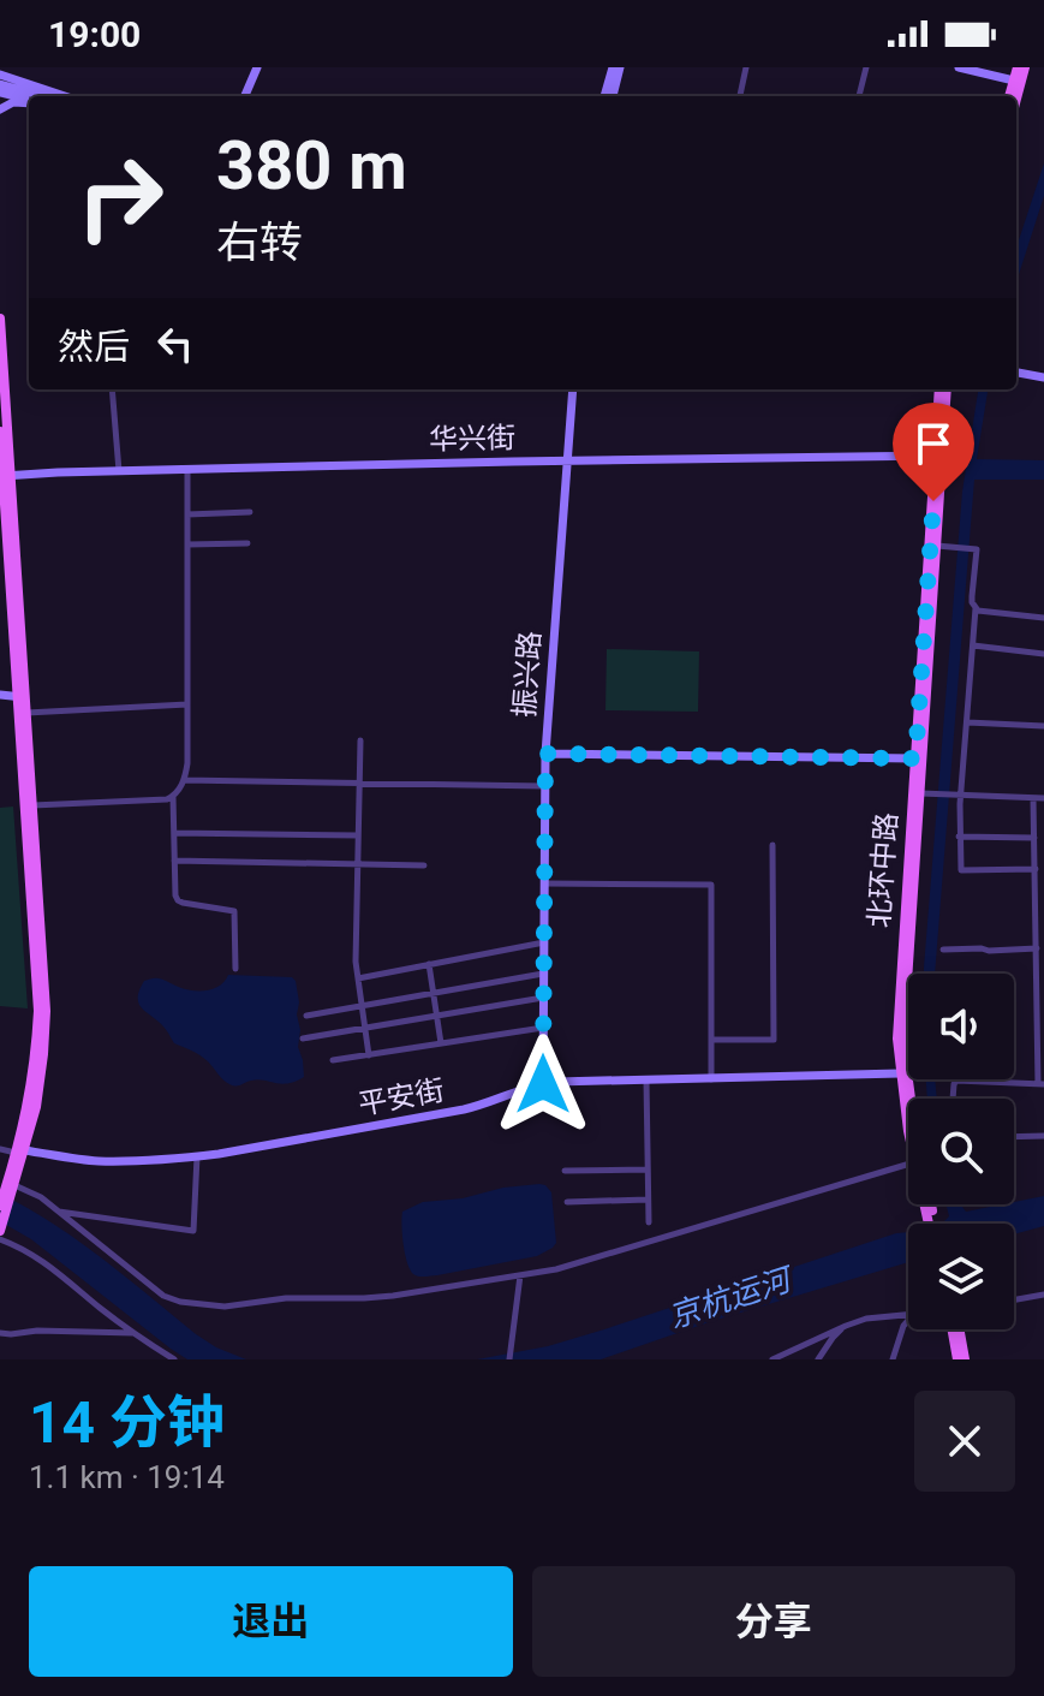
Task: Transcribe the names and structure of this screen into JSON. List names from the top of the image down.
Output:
{
  "streets": {
    "main road": ["北环中路"],
    "street": ["华兴街", "振兴路", "平安街"]
  },
  "crossings": [
    ["华兴街", "振兴路"],
    ["华兴街", "北环中路"],
    ["振兴路", "平安街"],
    ["北环中路", "平安街"]
  ],
  "water": ["京杭运河"],
  "page": {
    "status": "19:00",
    "turn": ["380 m", "右转"],
    "then": "然后",
    "heading": ["14 分钟", "1.1 km · 19:14"],
    "buttons": ["退出", "分享"]
  }
}
